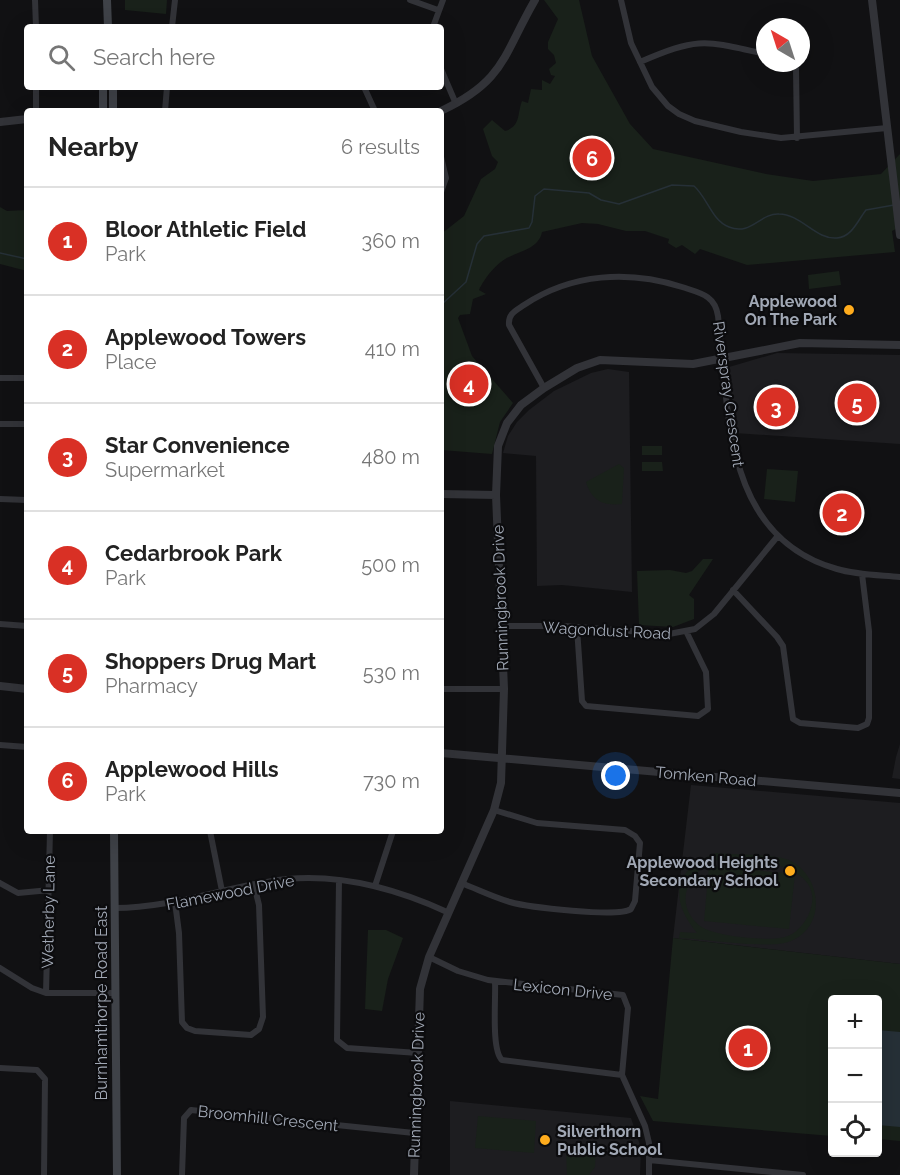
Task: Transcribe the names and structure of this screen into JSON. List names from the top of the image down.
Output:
{
  "streets": {
    "main road": ["Burnhamthorpe Road East"],
    "street": [
      "Riverspray Crescent",
      "Runningbrook Drive",
      "Wagondust Road",
      "Tomken Road",
      "Flamewood Drive",
      "Wetherby Lane",
      "Lexicon Drive",
      "Broomhill Crescent"
    ]
  },
  "crossings": [
    ["Riverspray Crescent", "Runningbrook Drive"],
    ["Riverspray Crescent", "Wagondust Road"],
    ["Runningbrook Drive", "Wagondust Road"],
    ["Runningbrook Drive", "Tomken Road"],
    ["Runningbrook Drive", "Flamewood Drive"],
    ["Runningbrook Drive", "Lexicon Drive"],
    ["Runningbrook Drive", "Broomhill Crescent"],
    ["Flamewood Drive", "Burnhamthorpe Road East"]
  ],
  "places": ["Applewood On The Park", "Applewood Heights Secondary School", "Silverthorn Public School"],
  "north": "top left",
  "page": {
    "search": "Search here",
    "heading": ["Nearby", "6 results"],
    "pins": [
      "6",
      "4",
      "5",
      "3",
      "2",
      "1"
    ],
    "list": [
      {
        "mark": "1",
        "name": "Bloor Athletic Field",
        "note": "Park",
        "value": "360 m"
      },
      {
        "mark": "2",
        "name": "Applewood Towers",
        "note": "Place",
        "value": "410 m"
      },
      {
        "mark": "3",
        "name": "Star Convenience",
        "note": "Supermarket",
        "value": "480 m"
      },
      {
        "mark": "4",
        "name": "Cedarbrook Park",
        "note": "Park",
        "value": "500 m"
      },
      {
        "mark": "5",
        "name": "Shoppers Drug Mart",
        "note": "Pharmacy",
        "value": "530 m"
      },
      {
        "mark": "6",
        "name": "Applewood Hills",
        "note": "Park",
        "value": "730 m"
      }
    ],
    "map_buttons": ["+", "−"]
  }
}
